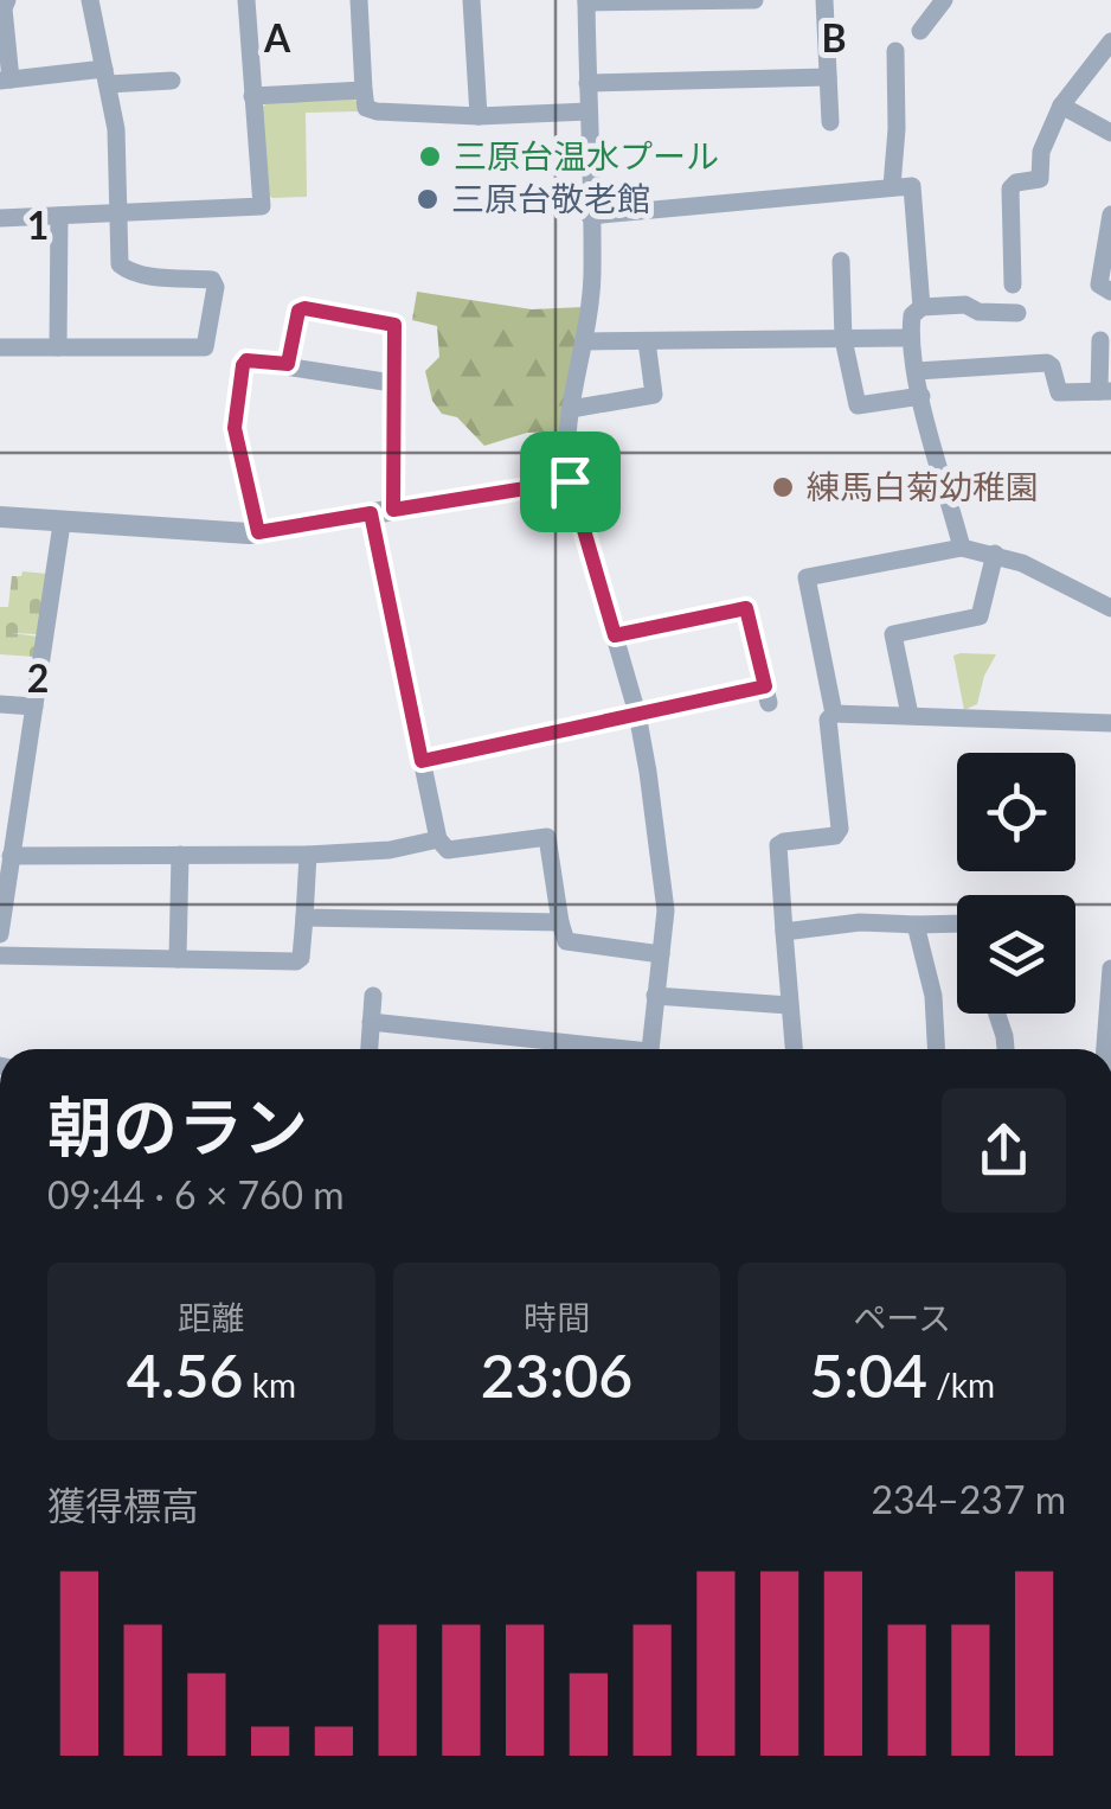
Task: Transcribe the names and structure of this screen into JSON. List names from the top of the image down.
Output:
{
  "places": ["三原台温水プール", "三原台敬老館", "練馬白菊幼稚園"],
  "page": {
    "heading": ["朝のラン", "09:44 · 6 × 760 m"],
    "stats": [
      ["距離", "4.56 km"],
      ["時間", "23:06"],
      ["ペース", "5:04 /km"]
    ],
    "chart": ["獲得標高", "234–237 m"]
  },
  "grid": {
    "columns": ["A", "B"],
    "rows": ["1", "2"]
  }
}
